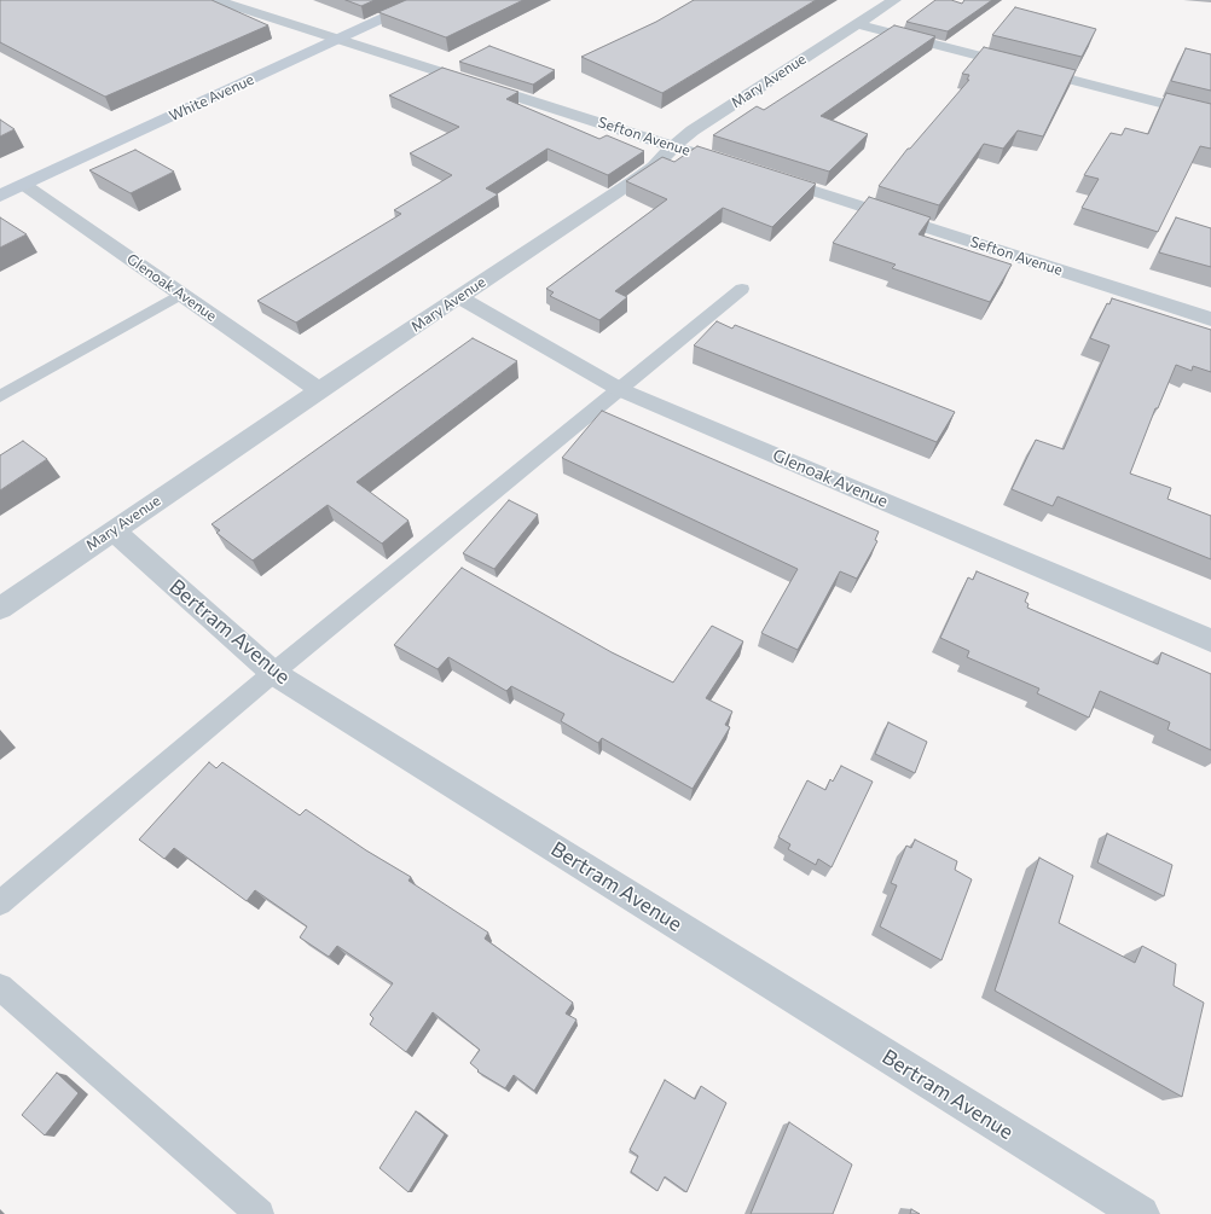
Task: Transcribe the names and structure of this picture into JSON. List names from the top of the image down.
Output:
{
  "streets": {
    "street": [
      "Mary Avenue",
      "White Avenue",
      "Sefton Avenue",
      "Glenoak Avenue",
      "Bertram Avenue"
    ]
  },
  "crossings": [
    ["Mary Avenue", "Sefton Avenue"],
    ["Mary Avenue", "Glenoak Avenue"],
    ["Mary Avenue", "Bertram Avenue"],
    ["White Avenue", "Sefton Avenue"],
    ["White Avenue", "Glenoak Avenue"]
  ]
}
